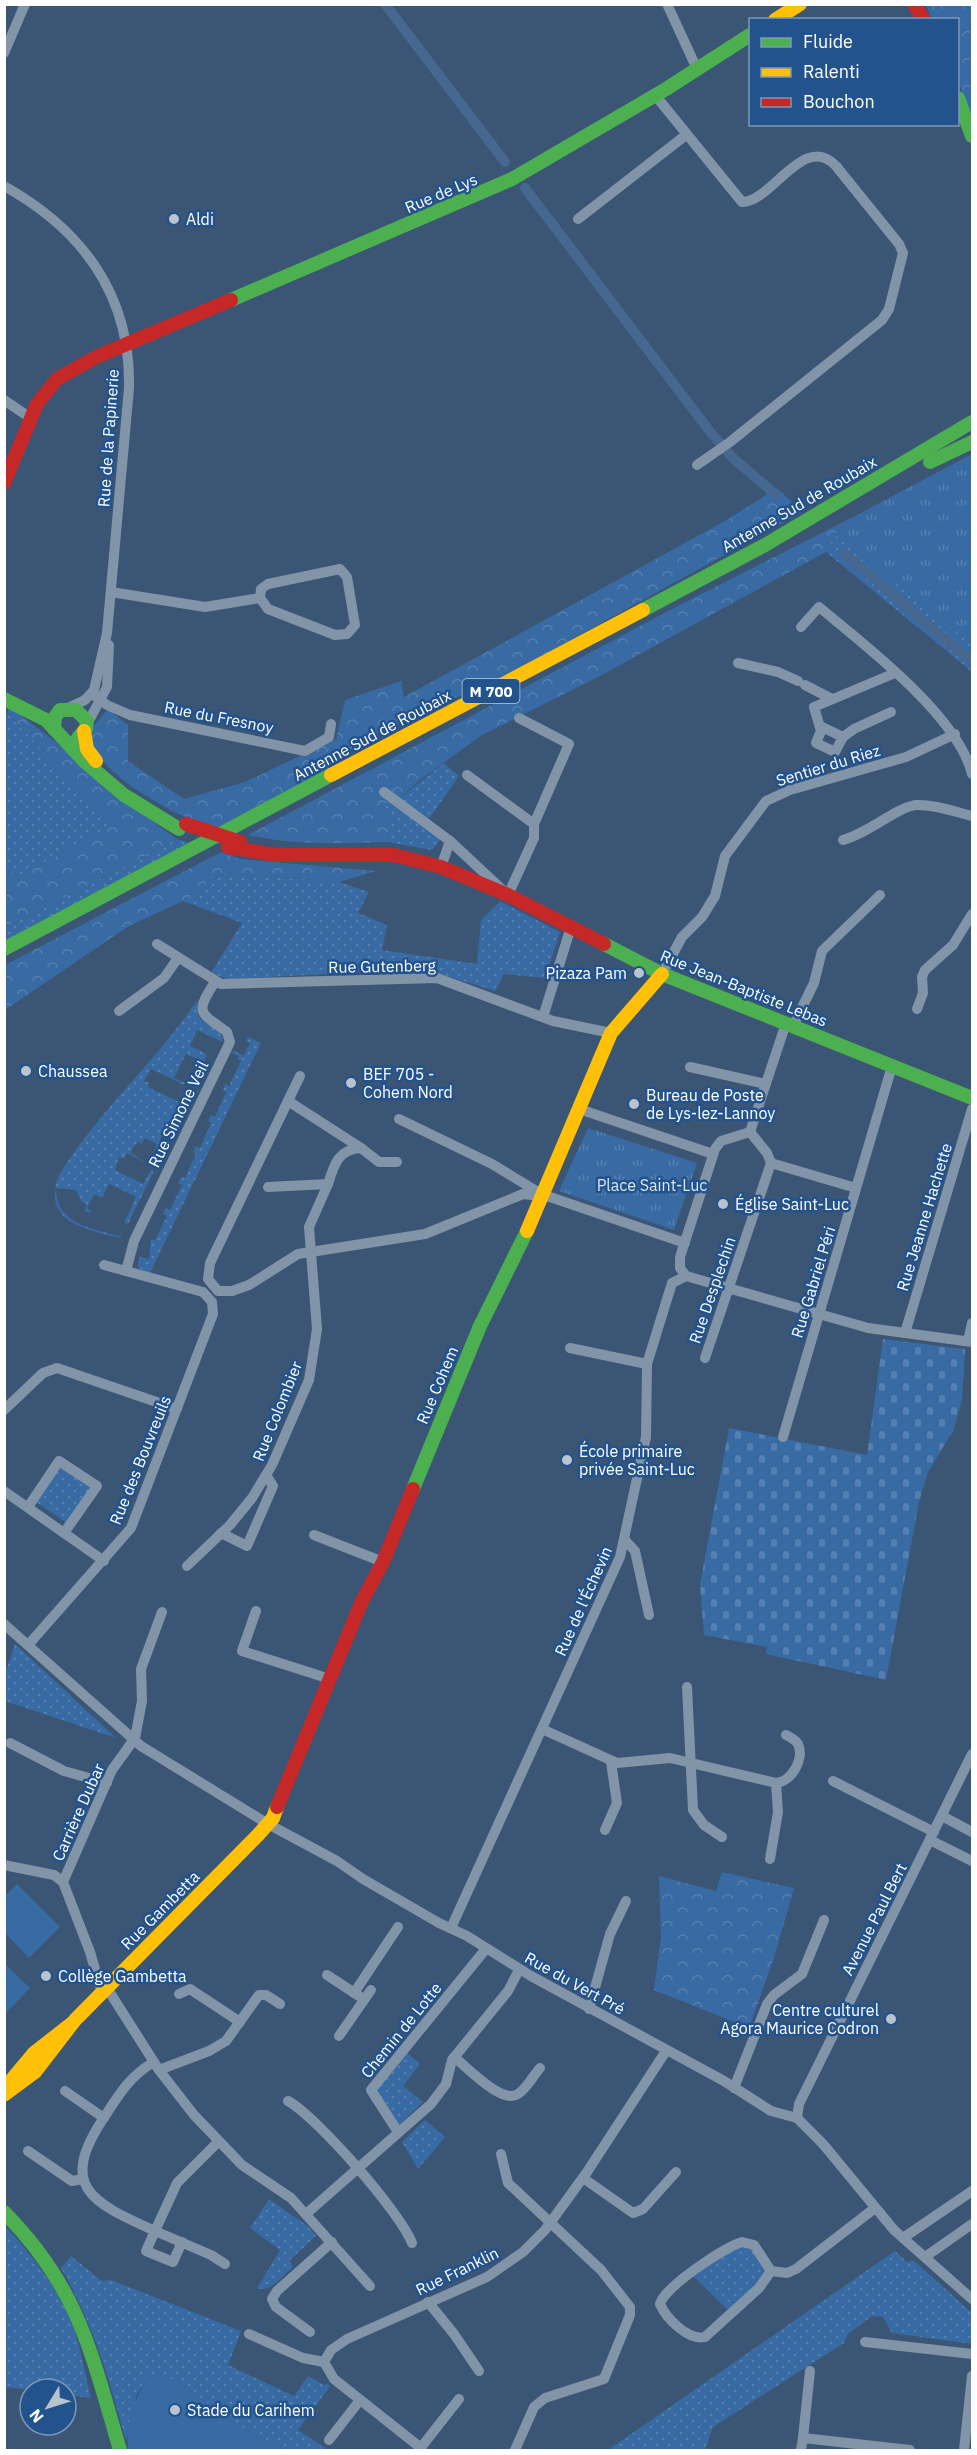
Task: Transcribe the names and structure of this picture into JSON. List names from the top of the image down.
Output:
{
  "streets": {
    "main road": [
      "Rue de Lys",
      "Antenne Sud de Roubaix",
      "M 700",
      "Rue Jean-Baptiste Lebas",
      "Rue Cohem",
      "Rue Gambetta"
    ],
    "street": [
      "Rue de la Papinerie",
      "Rue du Fresnoy",
      "Sentier du Riez",
      "Rue Gutenberg",
      "Rue Simone Veil",
      "Rue Jeanne Hachette",
      "Rue Gabriel Péri",
      "Rue Desplechin",
      "Rue Colombier",
      "Rue des Bouvreuils",
      "Rue de l'Échevin",
      "Carrière Dubar",
      "Avenue Paul Bert",
      "Rue du Vert Pré",
      "Chemin de Lotte",
      "Rue Franklin"
    ]
  },
  "crossings": [
    ["Rue de Lys", "Rue de la Papinerie"],
    ["Rue de la Papinerie", "Rue du Fresnoy"],
    ["Rue de la Papinerie", "Rue Jean-Baptiste Lebas"],
    ["Sentier du Riez", "Rue Jean-Baptiste Lebas"],
    ["Sentier du Riez", "Rue Cohem"],
    ["Rue Gutenberg", "Rue Simone Veil"],
    ["Rue Gutenberg", "Rue Cohem"],
    ["Rue Jean-Baptiste Lebas", "Rue Jeanne Hachette"],
    ["Rue Jean-Baptiste Lebas", "Rue Gabriel Péri"],
    ["Rue Jean-Baptiste Lebas", "Rue Cohem"],
    ["Rue Cohem", "Rue Gambetta"],
    ["Rue Cohem", "Rue du Vert Pré"],
    ["Rue des Bouvreuils", "Rue du Vert Pré"],
    ["Rue de l'Échevin", "Rue du Vert Pré"],
    ["Carrière Dubar", "Rue Gambetta"],
    ["Carrière Dubar", "Rue du Vert Pré"],
    ["Rue Gambetta", "Rue du Vert Pré"],
    ["Avenue Paul Bert", "Rue du Vert Pré"],
    ["Rue du Vert Pré", "Chemin de Lotte"],
    ["Rue du Vert Pré", "Rue Franklin"]
  ],
  "parks": ["Place Saint-Luc"],
  "places": [
    "Aldi",
    "Pizaza Pam",
    "Chaussea",
    "BEF 705 - Cohem Nord",
    "Bureau de Poste de Lys-lez-Lannoy",
    "Église Saint-Luc",
    "École primaire privée Saint-Luc",
    "Collège Gambetta",
    "Centre culturel Agora Maurice Codron",
    "Stade du Carihem"
  ],
  "legend": ["Fluide", "Ralenti", "Bouchon"],
  "north": "bottom left"
}
